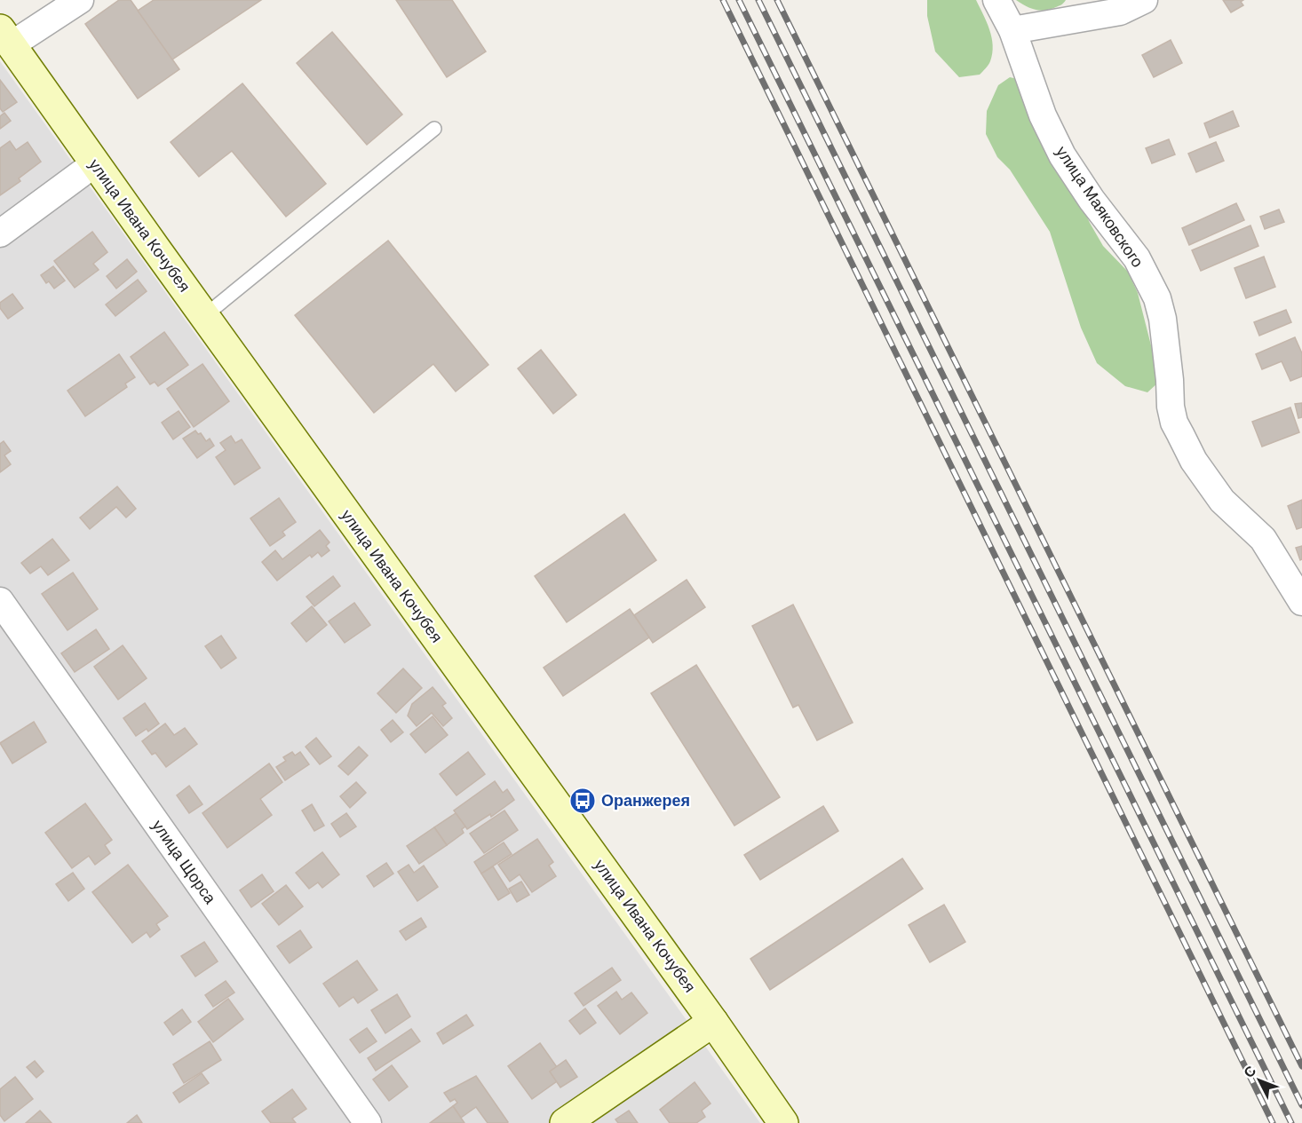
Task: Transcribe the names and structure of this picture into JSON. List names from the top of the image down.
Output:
{
  "streets": {
    "street": ["улица Маяковского", "улица Ивана Кочубея", "улица Щорса"]
  },
  "places": {
    "bus stop": ["Оранжерея"]
  },
  "north": "top left"
}
